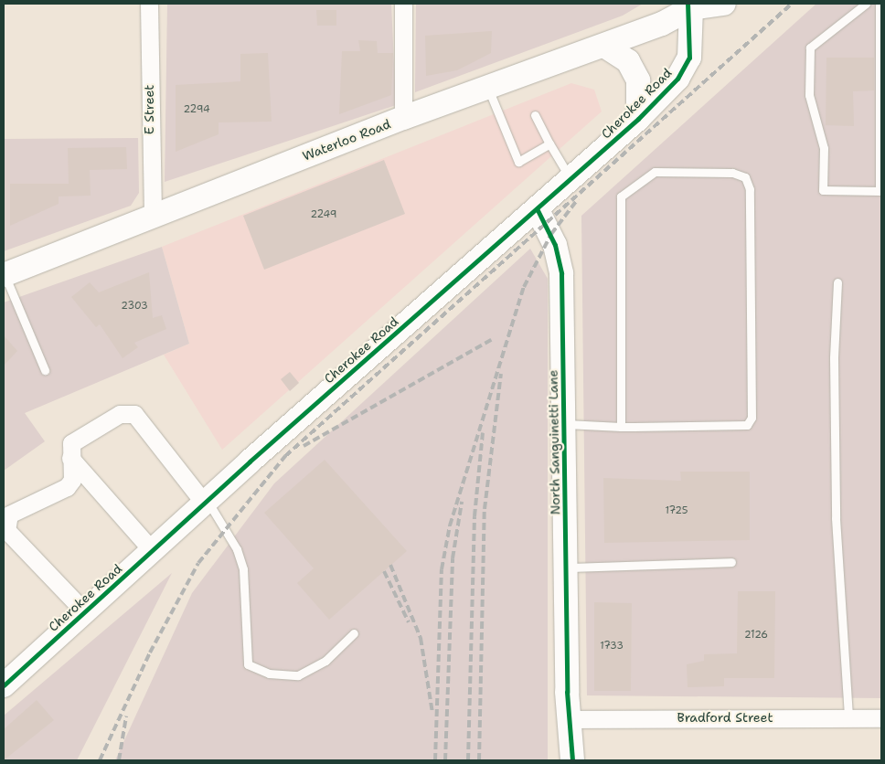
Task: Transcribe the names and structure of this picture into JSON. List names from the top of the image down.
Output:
{
  "streets": {
    "street": [
      "Cherokee Road",
      "E Street",
      "Waterloo Road",
      "North Sanguinetti Lane",
      "Bradford Street"
    ]
  },
  "crossings": [
    ["Cherokee Road", "Waterloo Road"],
    ["Cherokee Road", "North Sanguinetti Lane"],
    ["E Street", "Waterloo Road"],
    ["North Sanguinetti Lane", "Bradford Street"]
  ],
  "house_numbers": [
    "2294",
    "2249",
    "2303",
    "1725",
    "2126",
    "1733"
  ]
}
